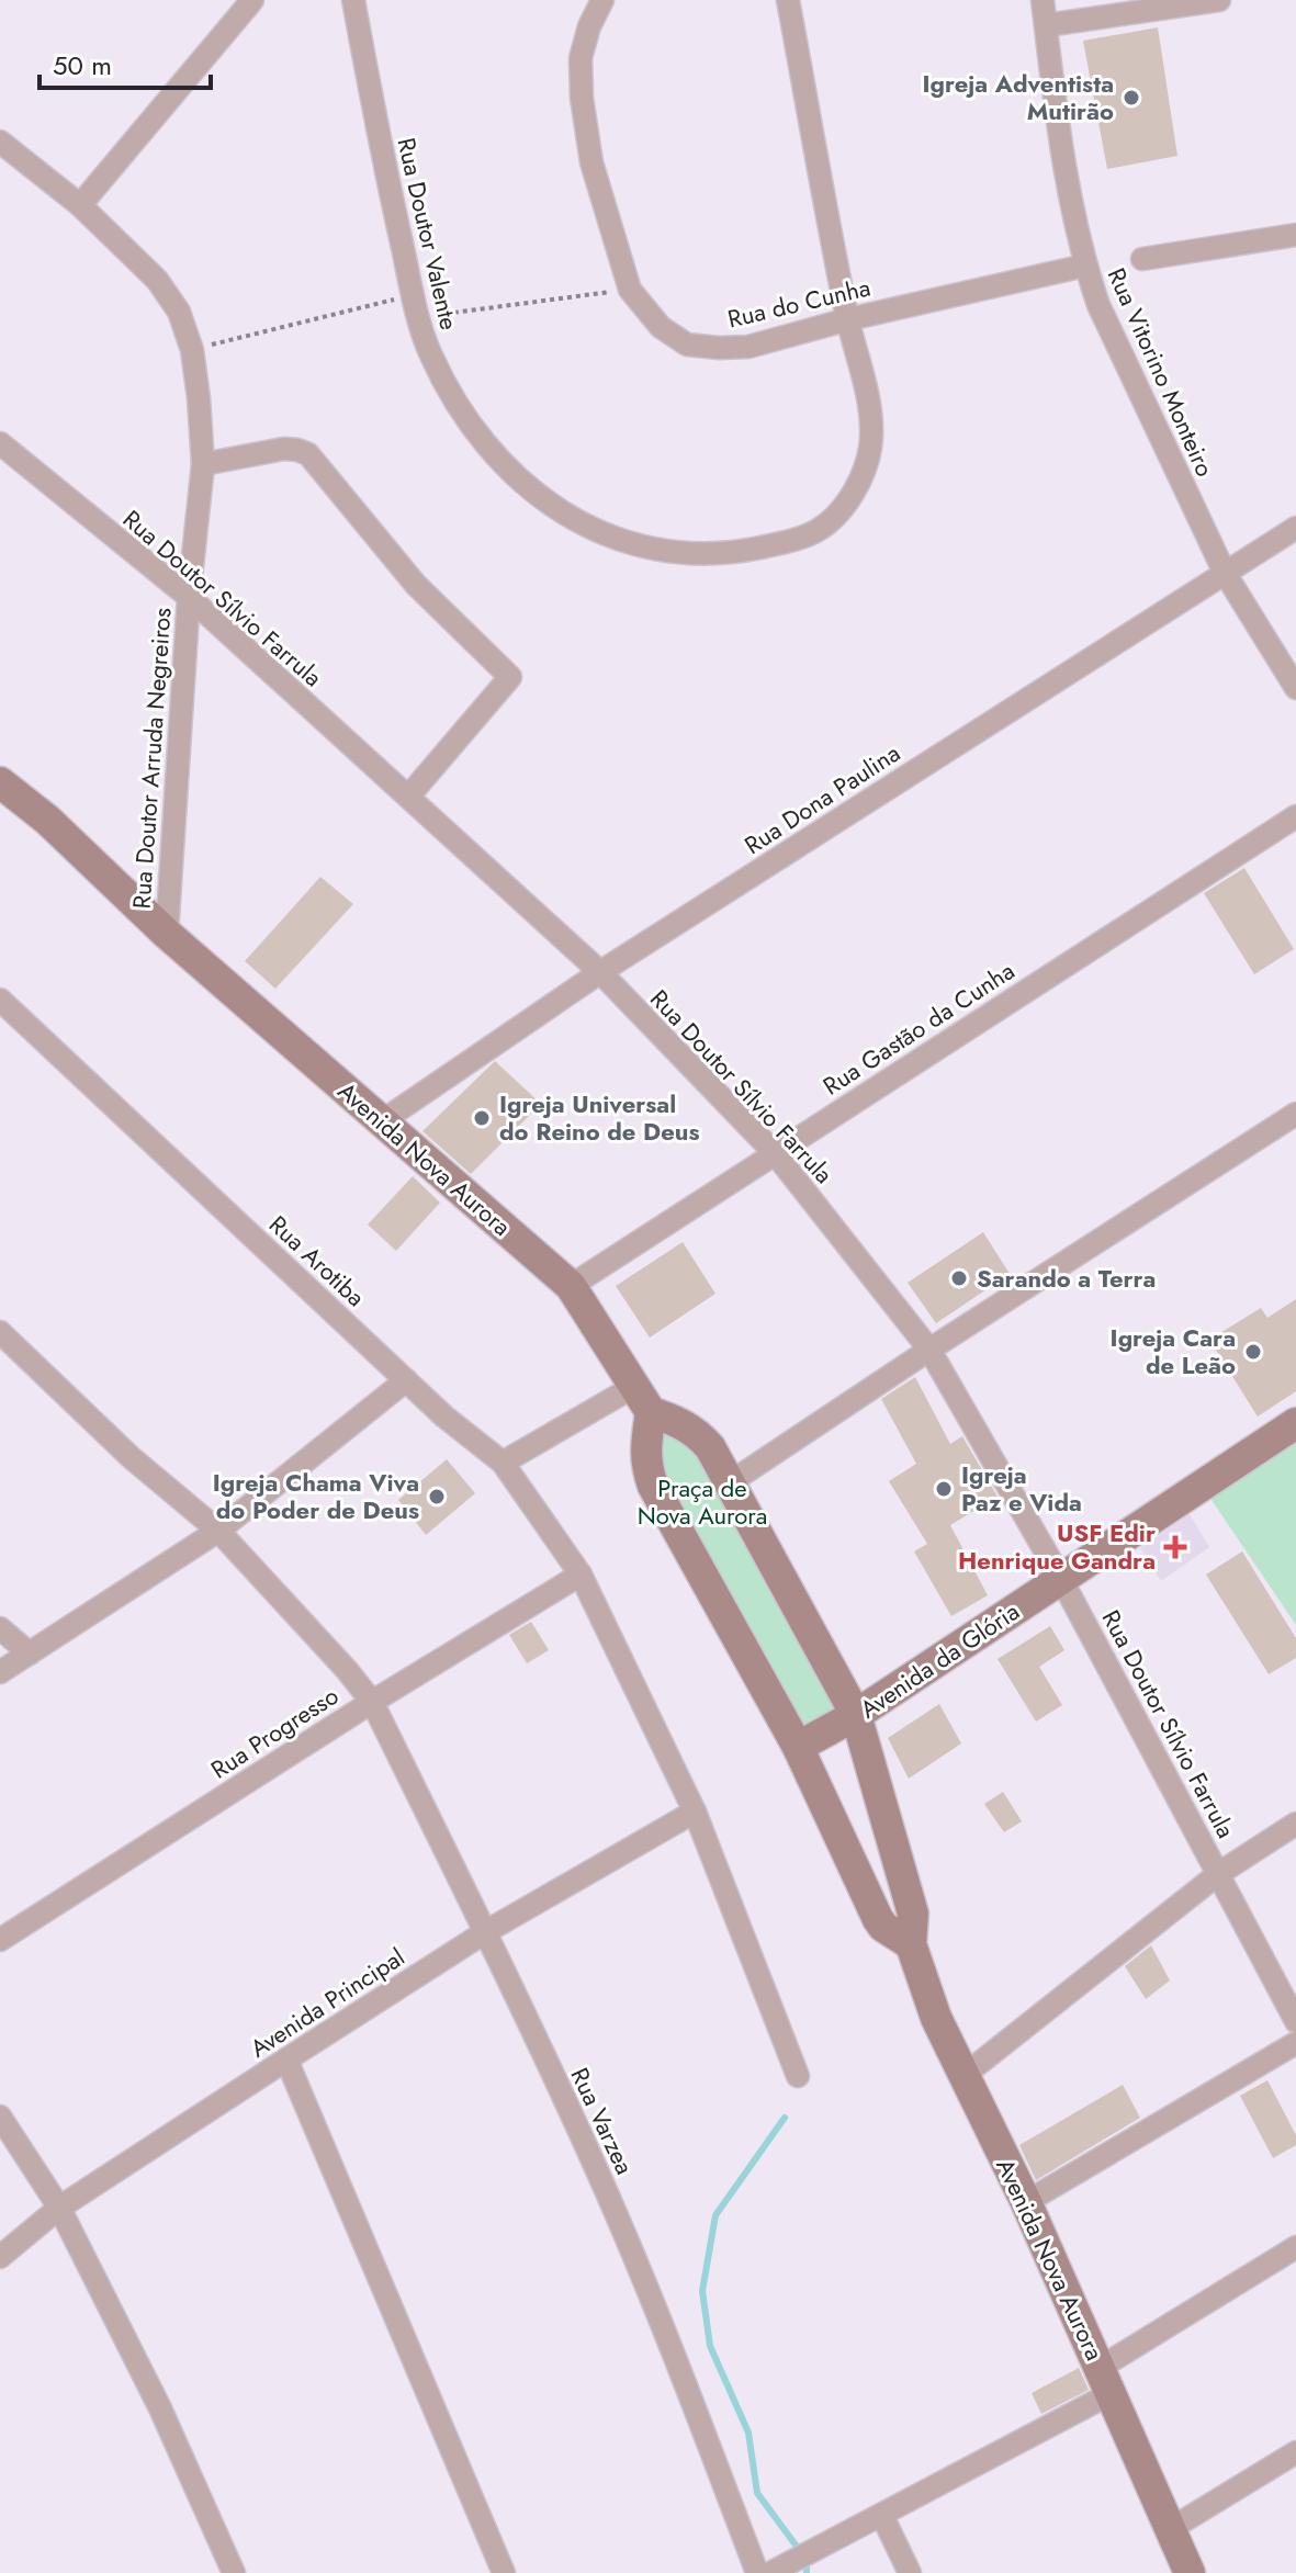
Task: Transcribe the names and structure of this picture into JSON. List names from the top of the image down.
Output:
{
  "streets": {
    "street": [
      "Rua Doutor Valente",
      "Rua do Cunha",
      "Rua Vitorino Monteiro",
      "Rua Doutor Sílvio Farrula",
      "Rua Doutor Arruda Negreiros",
      "Rua Dona Paulina",
      "Rua Gastão da Cunha",
      "Avenida Nova Aurora",
      "Rua Arotiba",
      "Avenida da Glória",
      "Rua Progresso",
      "Avenida Principal",
      "Rua Varzea"
    ]
  },
  "crossings": [
    ["Rua Doutor Valente", "Rua do Cunha"],
    ["Rua do Cunha", "Rua Vitorino Monteiro"],
    ["Rua Vitorino Monteiro", "Rua Dona Paulina"],
    ["Rua Doutor Sílvio Farrula", "Rua Doutor Arruda Negreiros"],
    ["Rua Doutor Sílvio Farrula", "Rua Dona Paulina"],
    ["Rua Doutor Sílvio Farrula", "Rua Gastão da Cunha"],
    ["Rua Doutor Sílvio Farrula", "Avenida da Glória"],
    ["Rua Doutor Arruda Negreiros", "Avenida Nova Aurora"],
    ["Rua Dona Paulina", "Avenida Nova Aurora"],
    ["Rua Gastão da Cunha", "Avenida Nova Aurora"],
    ["Avenida Nova Aurora", "Avenida da Glória"],
    ["Rua Arotiba", "Rua Progresso"],
    ["Rua Arotiba", "Avenida Principal"],
    ["Rua Progresso", "Rua Varzea"],
    ["Avenida Principal", "Rua Varzea"]
  ],
  "parks": ["Praça de Nova Aurora"],
  "places": {
    "other": [
      "Igreja Adventista Mutirão",
      "Igreja Universal do Reino de Deus",
      "Sarando a Terra",
      "Igreja Cara de Leão",
      "Igreja Paz e Vida",
      "Igreja Chama Viva do Poder de Deus"
    ],
    "health": ["USF Edir Henrique Gandra"]
  },
  "scale_bar": "50 m"
}
